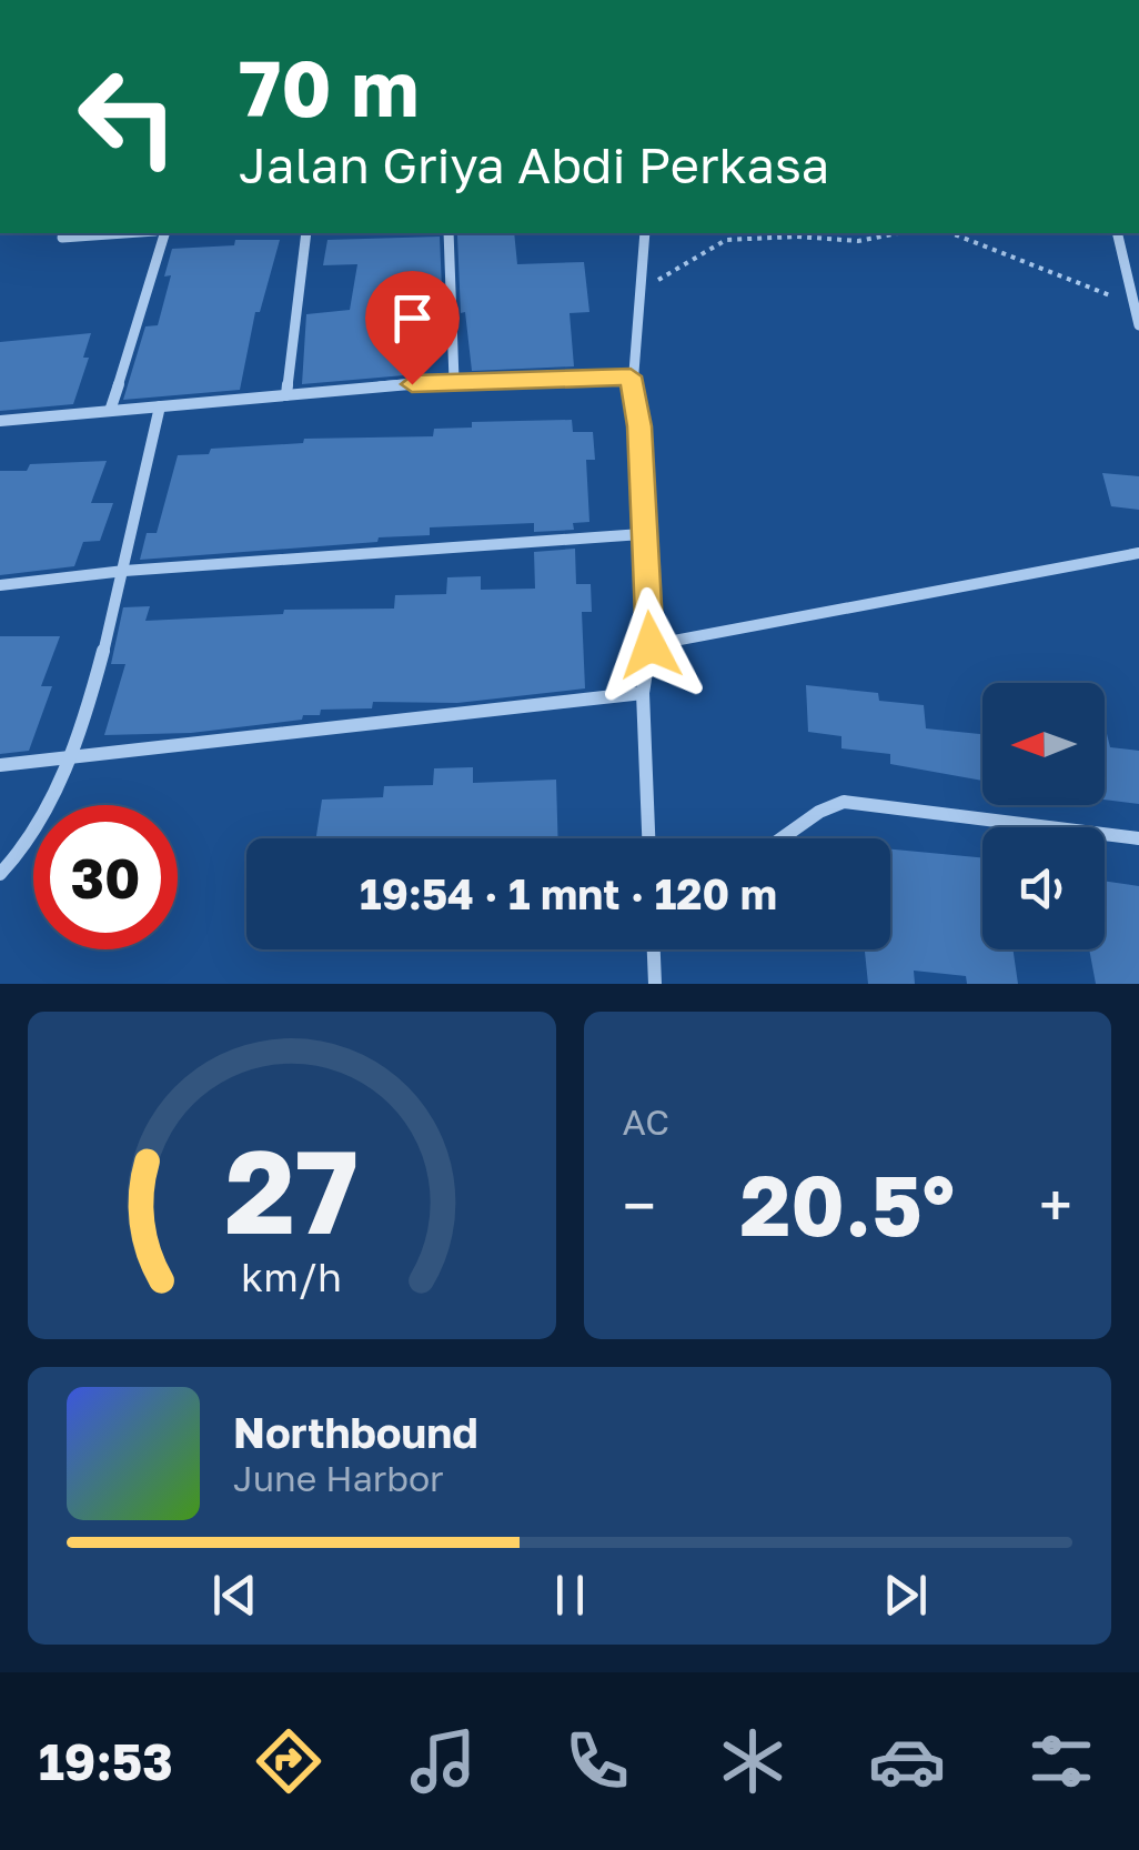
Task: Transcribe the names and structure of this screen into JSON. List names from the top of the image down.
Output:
{
  "north": "left",
  "page": {
    "turn": ["70 m", "Jalan Griya Abdi Perkasa"],
    "limit": "30",
    "trip": "19:54 · 1 mnt · 120 m",
    "tile": "AC",
    "heat": ["−", "20.5°", "+"],
    "song": ["Northbound", "June Harbor"],
    "tabs": "19:53",
    "gauge": ["27", "km/h"]
  }
}
